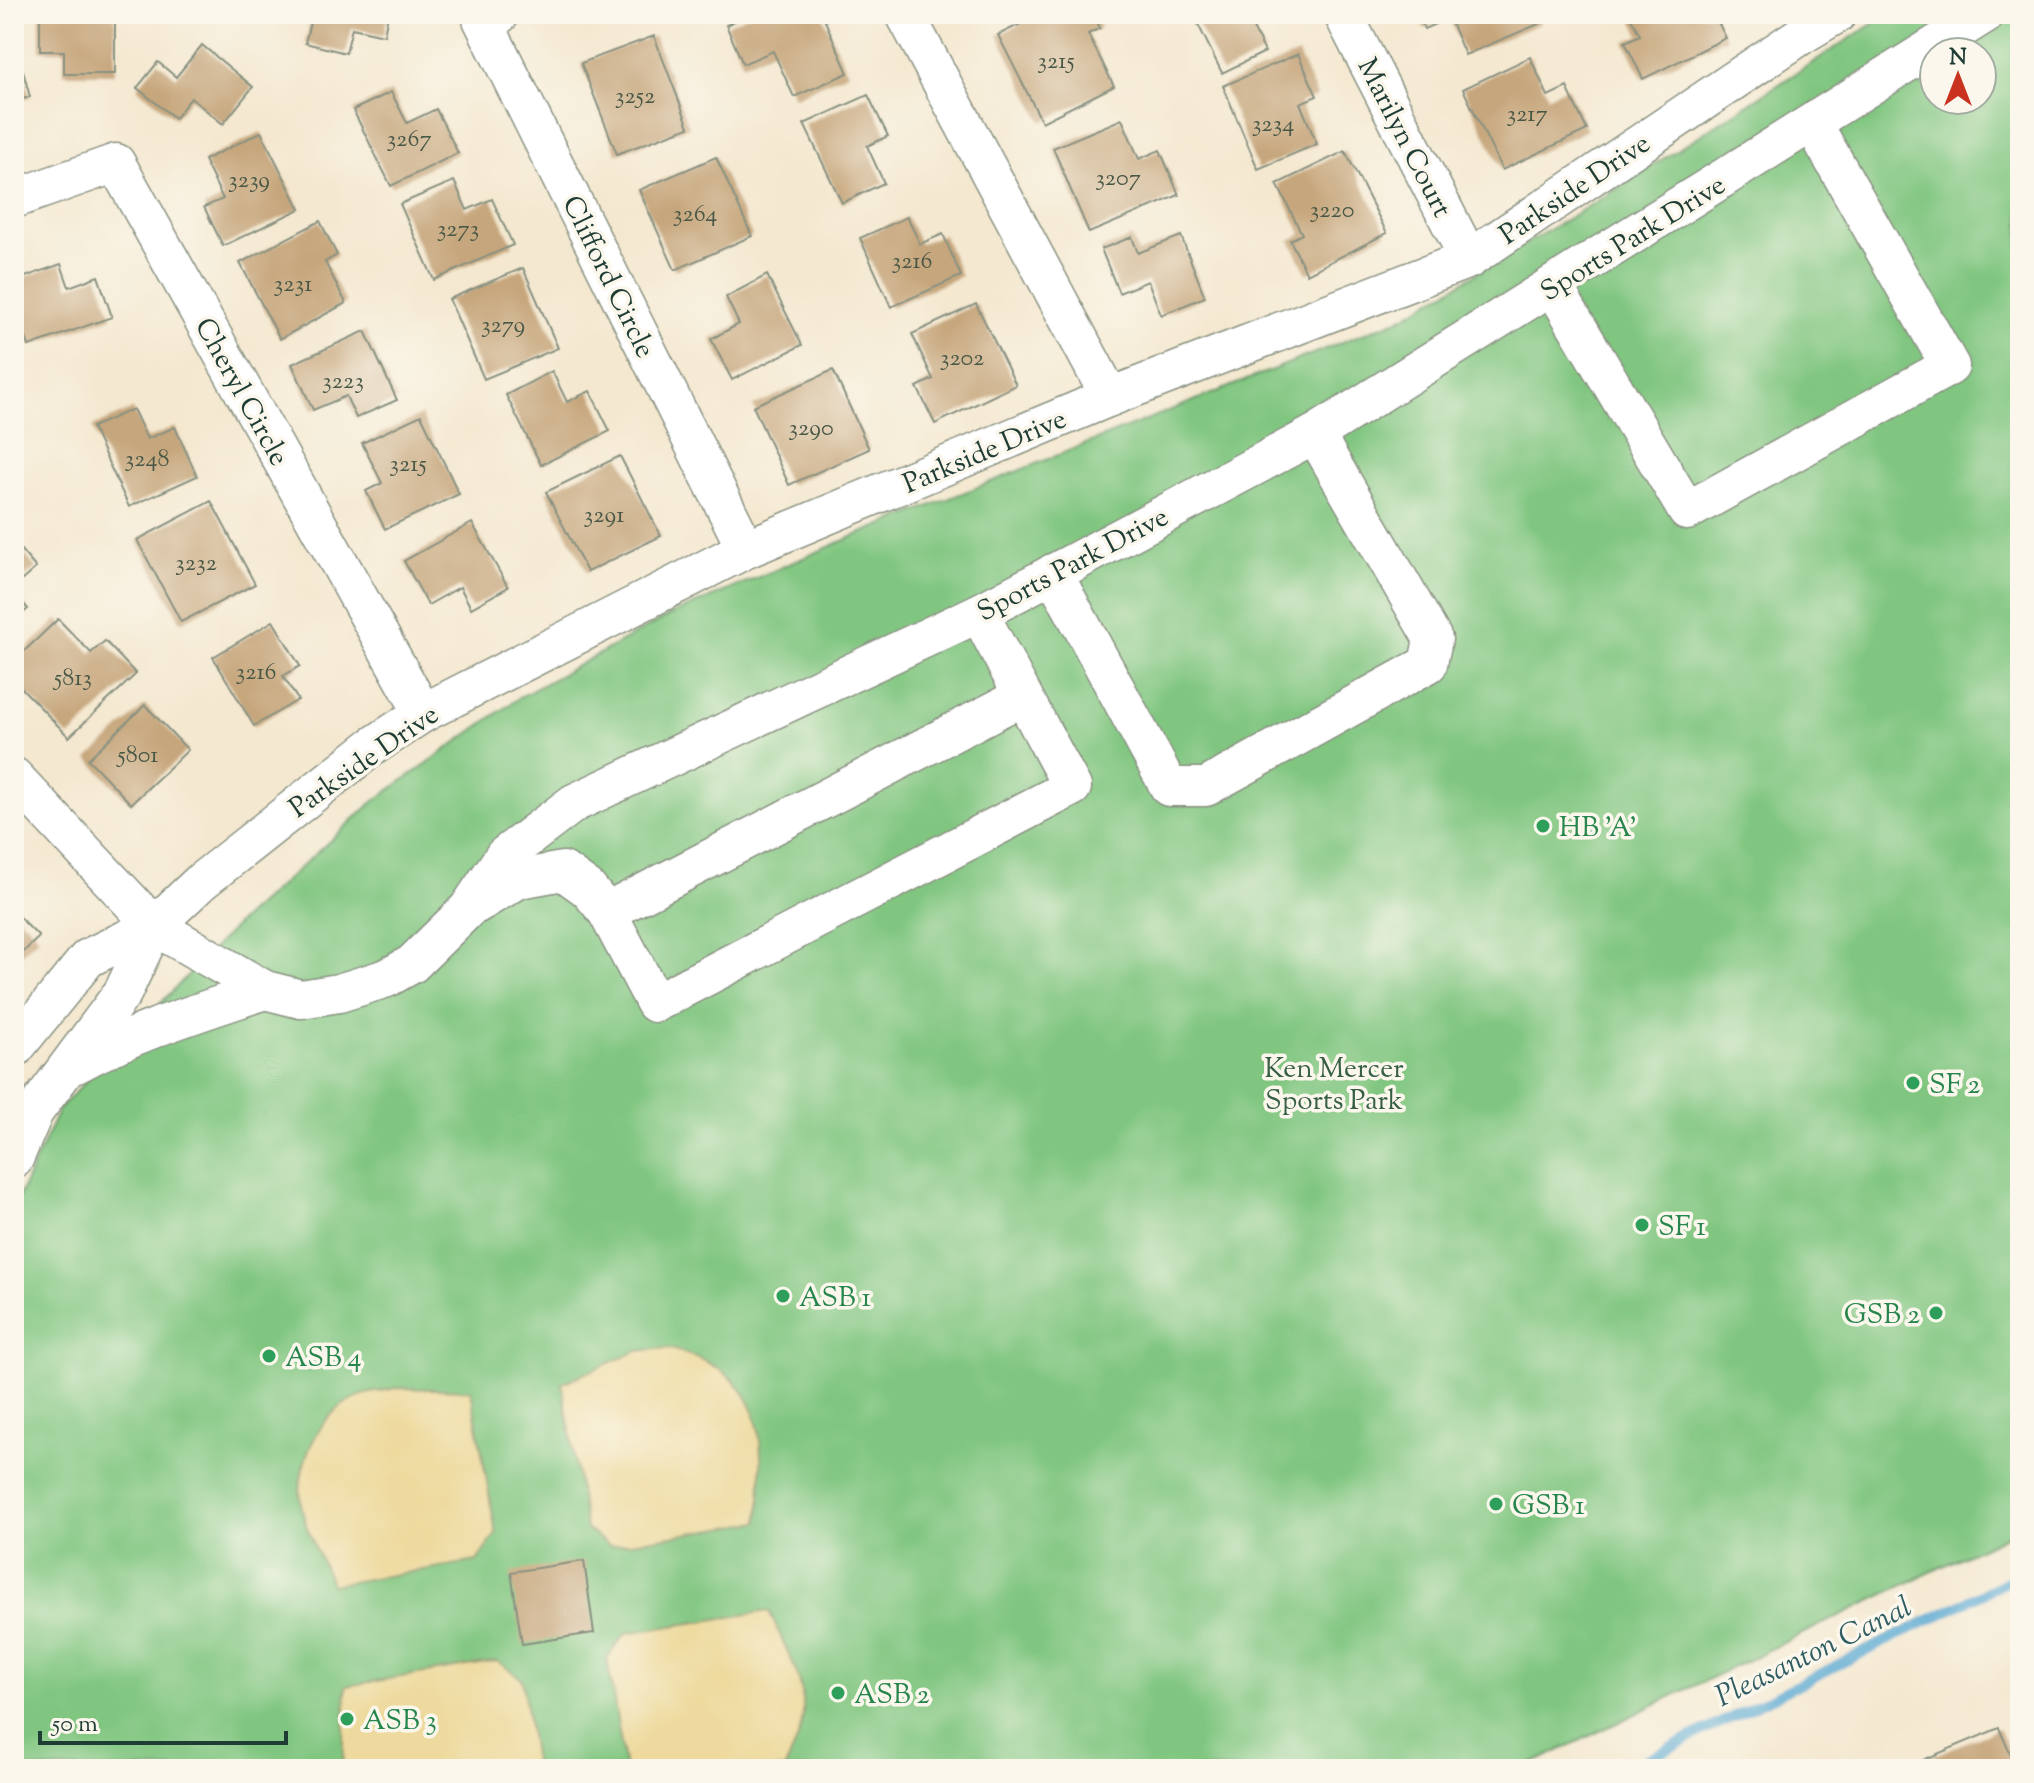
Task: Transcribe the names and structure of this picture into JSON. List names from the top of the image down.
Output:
{
  "streets": {
    "street": [
      "Marilyn Court",
      "Parkside Drive",
      "Sports Park Drive",
      "Clifford Circle",
      "Cheryl Circle"
    ]
  },
  "crossings": [
    ["Marilyn Court", "Parkside Drive"],
    ["Parkside Drive", "Sports Park Drive"],
    ["Parkside Drive", "Clifford Circle"],
    ["Parkside Drive", "Cheryl Circle"]
  ],
  "water": ["Pleasanton Canal"],
  "parks": ["Ken Mercer Sports Park"],
  "places": [
    "HB 'A'",
    "SF 2",
    "SF 1",
    "ASB 1",
    "GSB 2",
    "ASB 4",
    "GSB 1",
    "ASB 2",
    "ASB 3"
  ],
  "house_numbers": [
    "3215",
    "3252",
    "3217",
    "3234",
    "3267",
    "3207",
    "3239",
    "3220",
    "3264",
    "3273",
    "3216",
    "3231",
    "3279",
    "3202",
    "3223",
    "3290",
    "3248",
    "3215",
    "3291",
    "3232",
    "3216",
    "5813",
    "5801"
  ],
  "scale_bar": "50 m",
  "north": "top"
}
